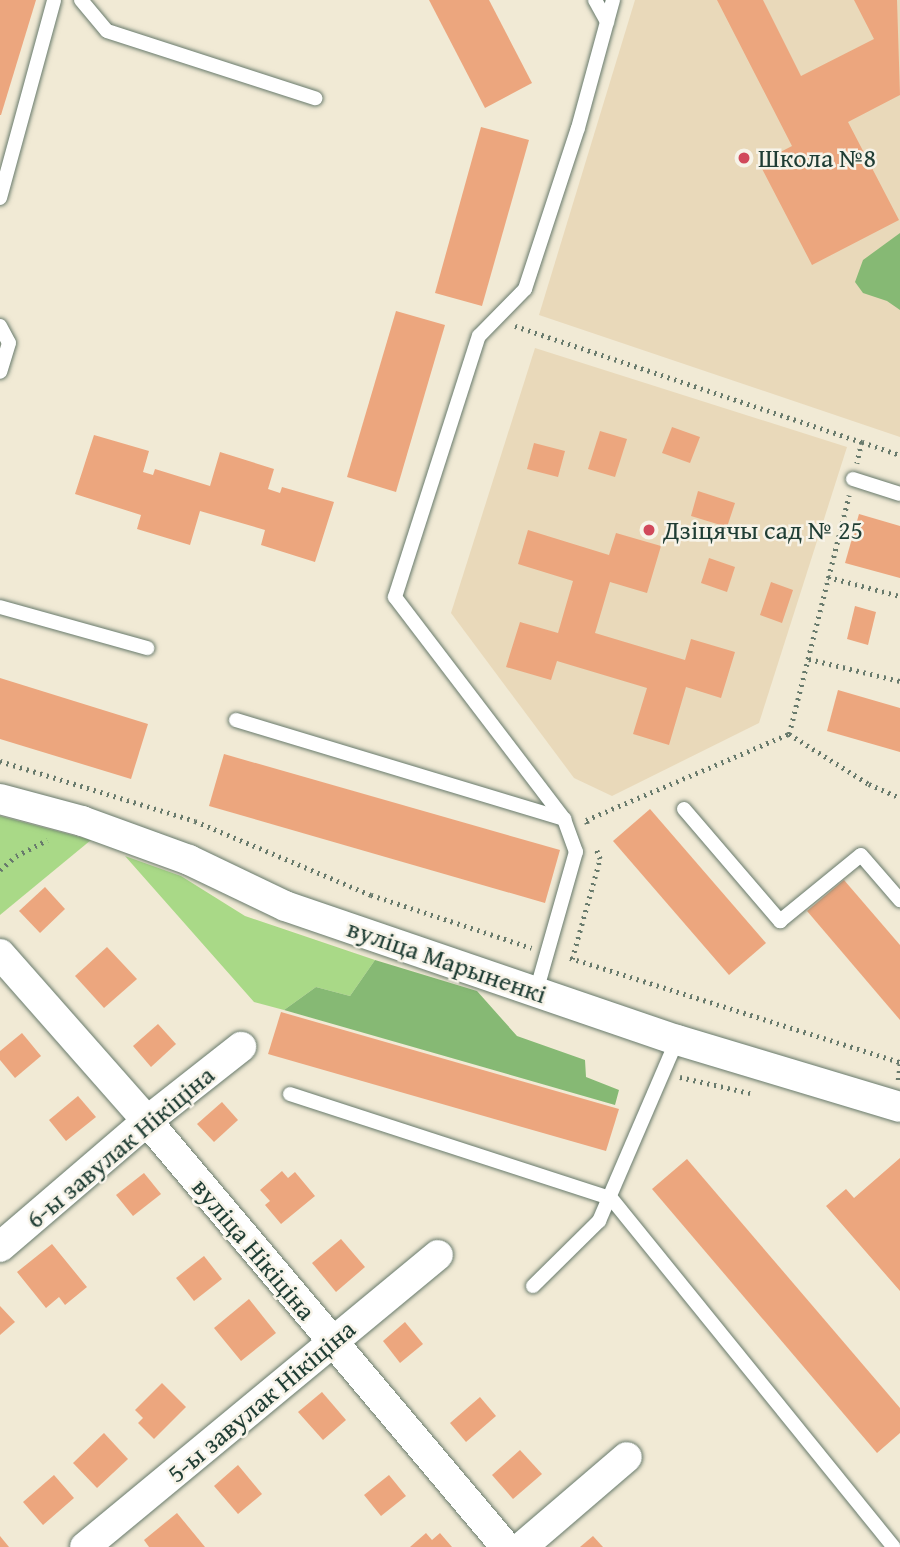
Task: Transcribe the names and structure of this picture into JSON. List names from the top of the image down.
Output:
{
  "streets": {
    "street": [
      "вуліца Марыненкі",
      "6-ы завулак Нікіціна",
      "вуліца Нікіціна",
      "5-ы завулак Нікіціна"
    ]
  },
  "crossings": [
    ["6-ы завулак Нікіціна", "вуліца Нікіціна"],
    ["вуліца Нікіціна", "5-ы завулак Нікіціна"]
  ],
  "places": ["Школа №8", "Дзіцячы сад № 25"]
}
